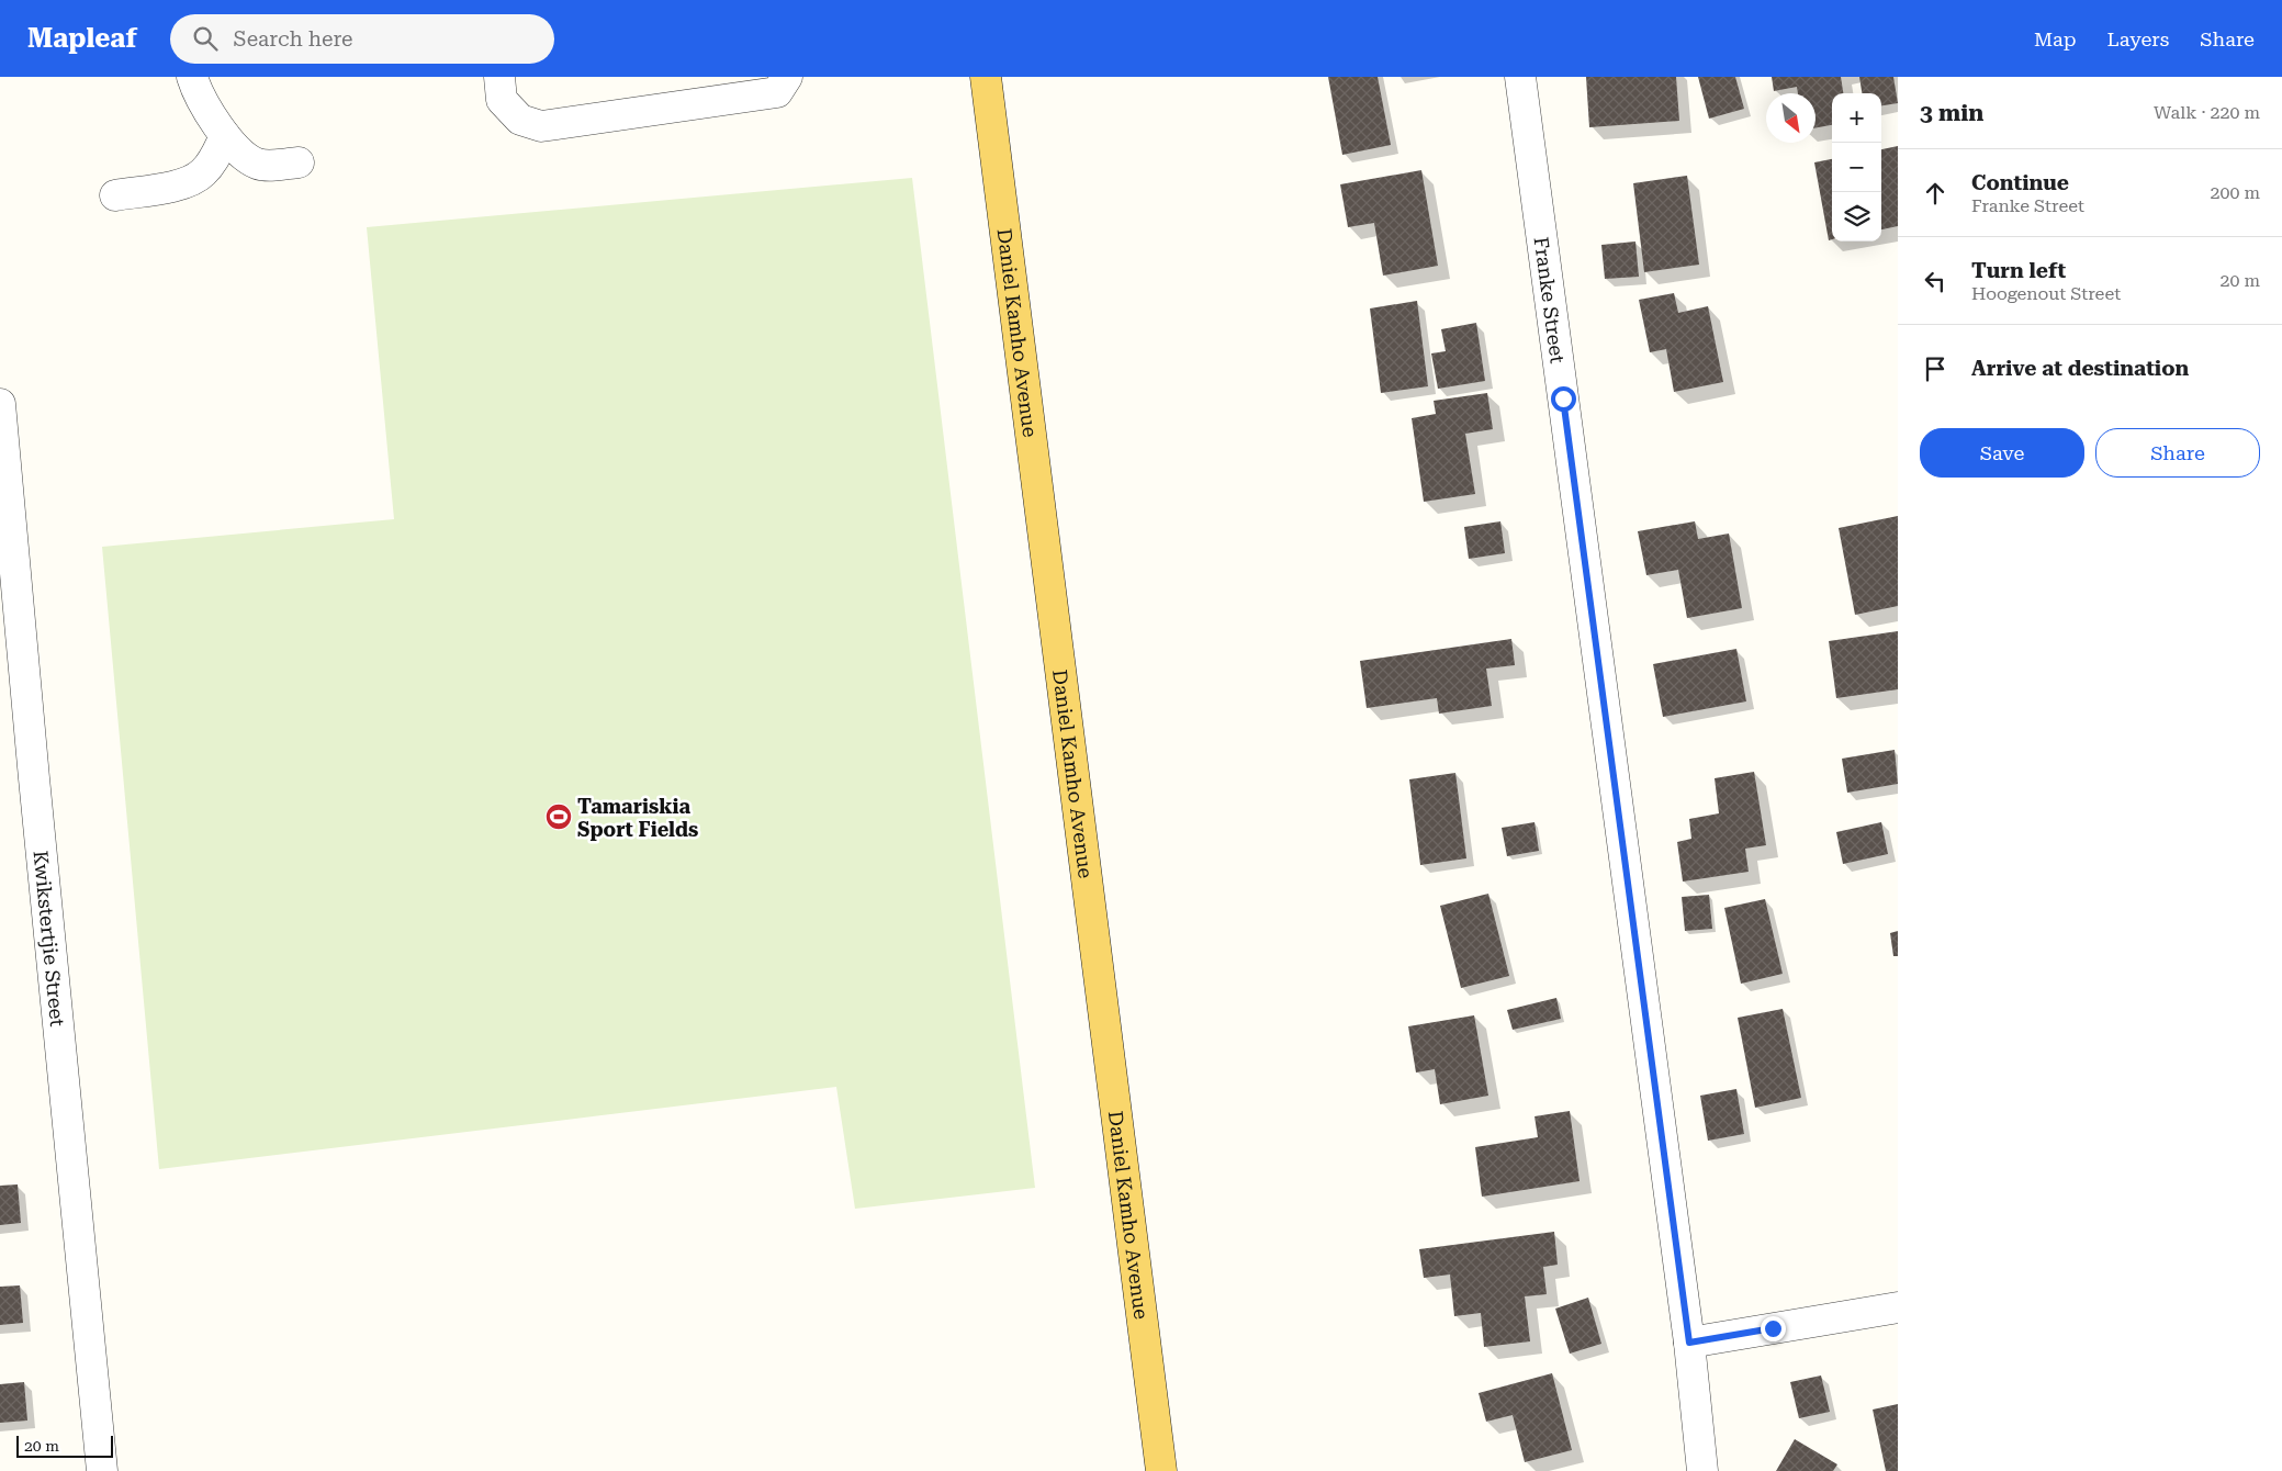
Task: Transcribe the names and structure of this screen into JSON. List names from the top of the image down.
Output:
{
  "streets": {
    "main road": ["Daniel Kamho Avenue"],
    "street": ["Franke Street", "Kwikstertjie Street"]
  },
  "places": {
    "sports": ["Tamariskia Sport Fields"]
  },
  "scale_bar": "20 m",
  "north": "bottom right",
  "page": {
    "header": "Mapleaf",
    "search": "Search here",
    "nav": ["Map", "Layers", "Share"],
    "heading": ["3 min", "Walk · 220 m"],
    "map_buttons": ["+", "−"],
    "list": [
      ["Continue", "Franke Street", "200 m"],
      ["Turn left", "Hoogenout Street", "20 m"],
      "Arrive at destination"
    ],
    "buttons": ["Save", "Share"],
    "scale": "20 m"
  }
}
